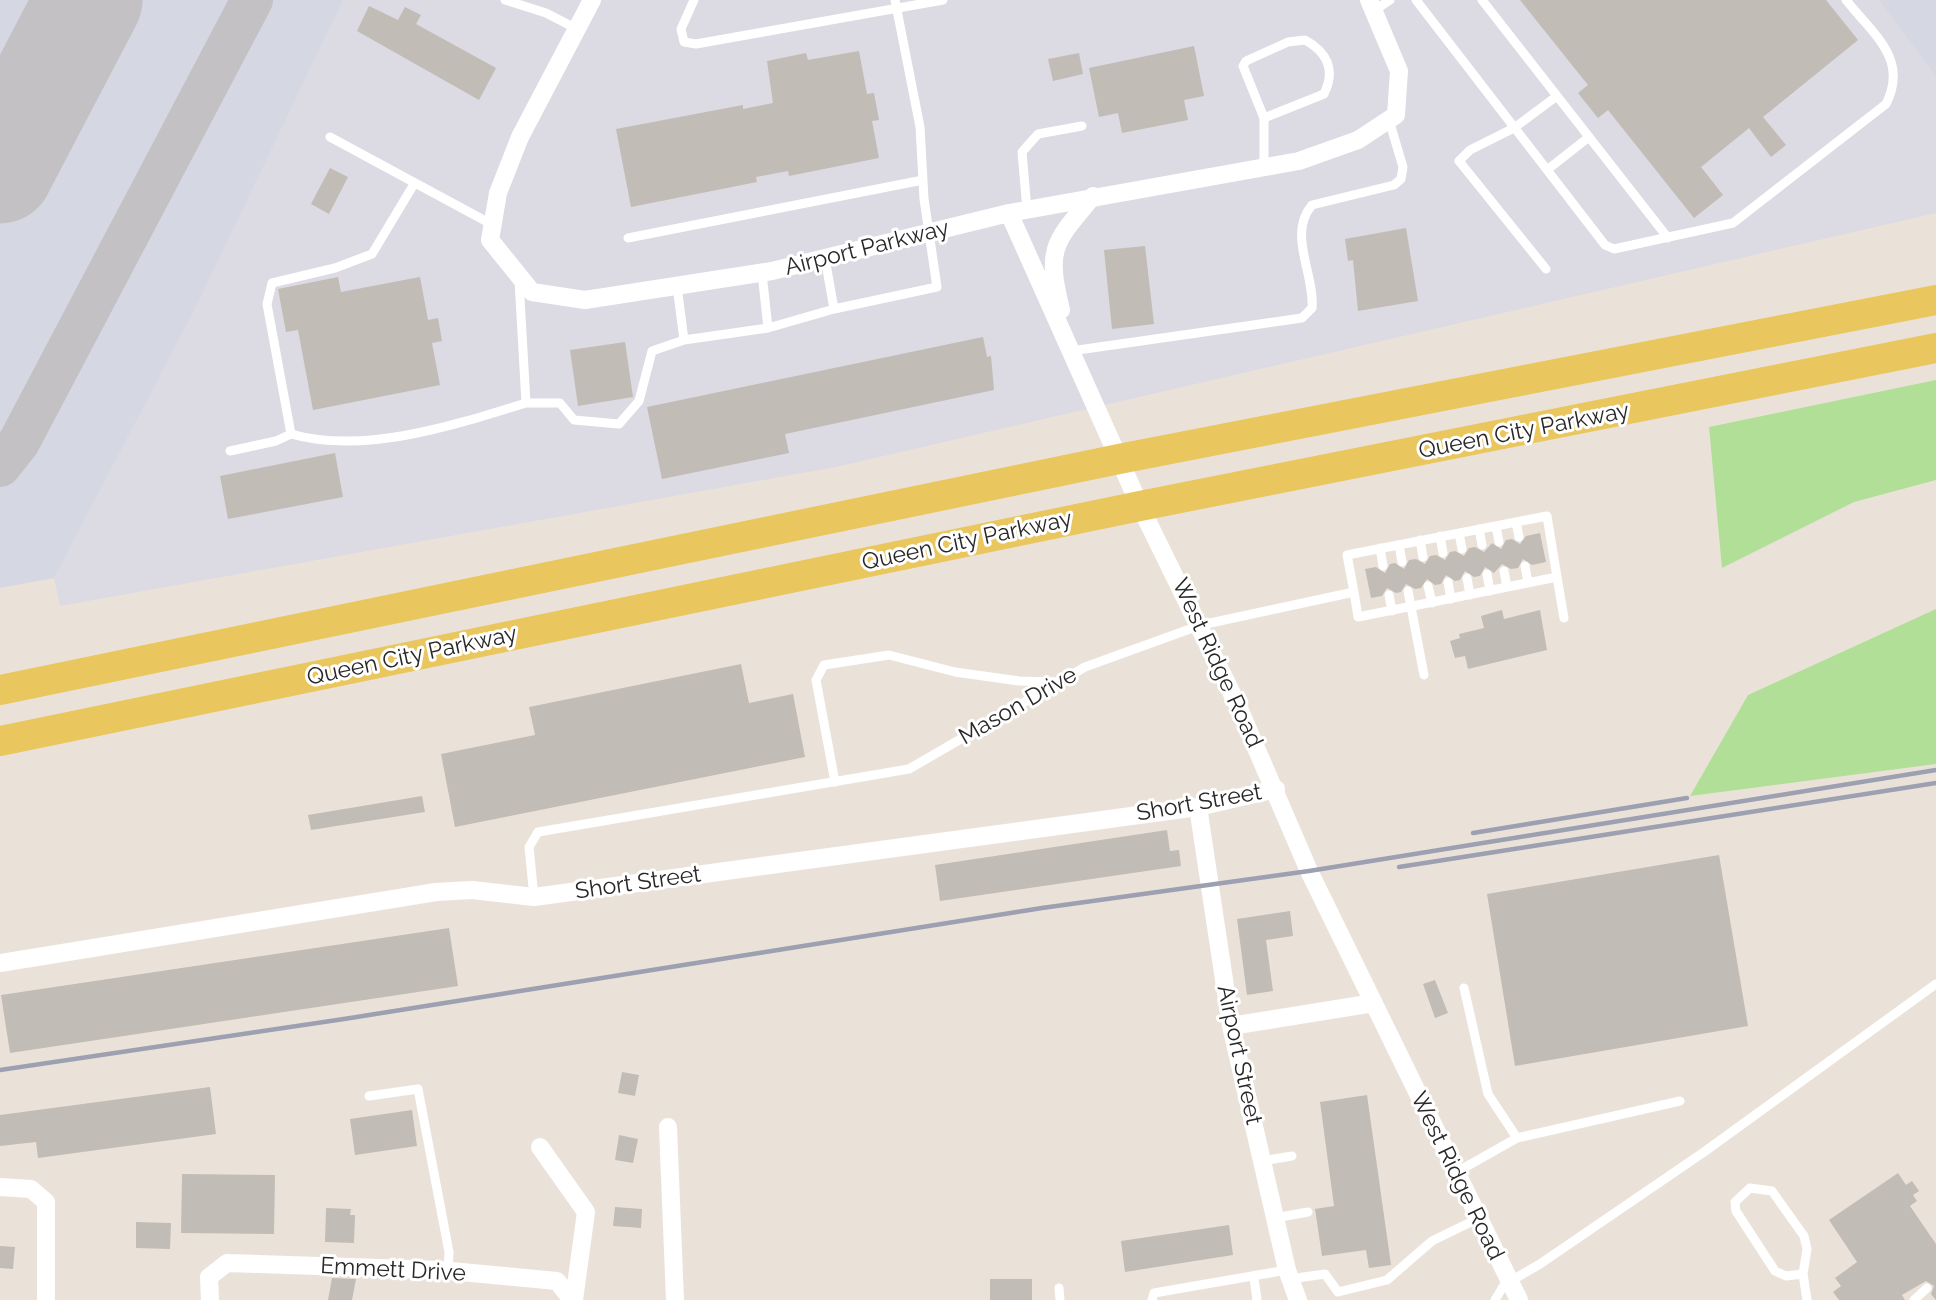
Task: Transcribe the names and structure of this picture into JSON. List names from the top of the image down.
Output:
{
  "streets": {
    "main road": ["Queen City Parkway"],
    "street": [
      "Airport Parkway",
      "West Ridge Road",
      "Short Street",
      "Airport Street",
      "Emmett Drive"
    ],
    "lane": ["Mason Drive"]
  },
  "crossings": [
    ["Airport Parkway", "West Ridge Road"],
    ["Queen City Parkway", "West Ridge Road"],
    ["West Ridge Road", "Mason Drive"],
    ["West Ridge Road", "Short Street"],
    ["Mason Drive", "Short Street"],
    ["Short Street", "Airport Street"]
  ]
}
